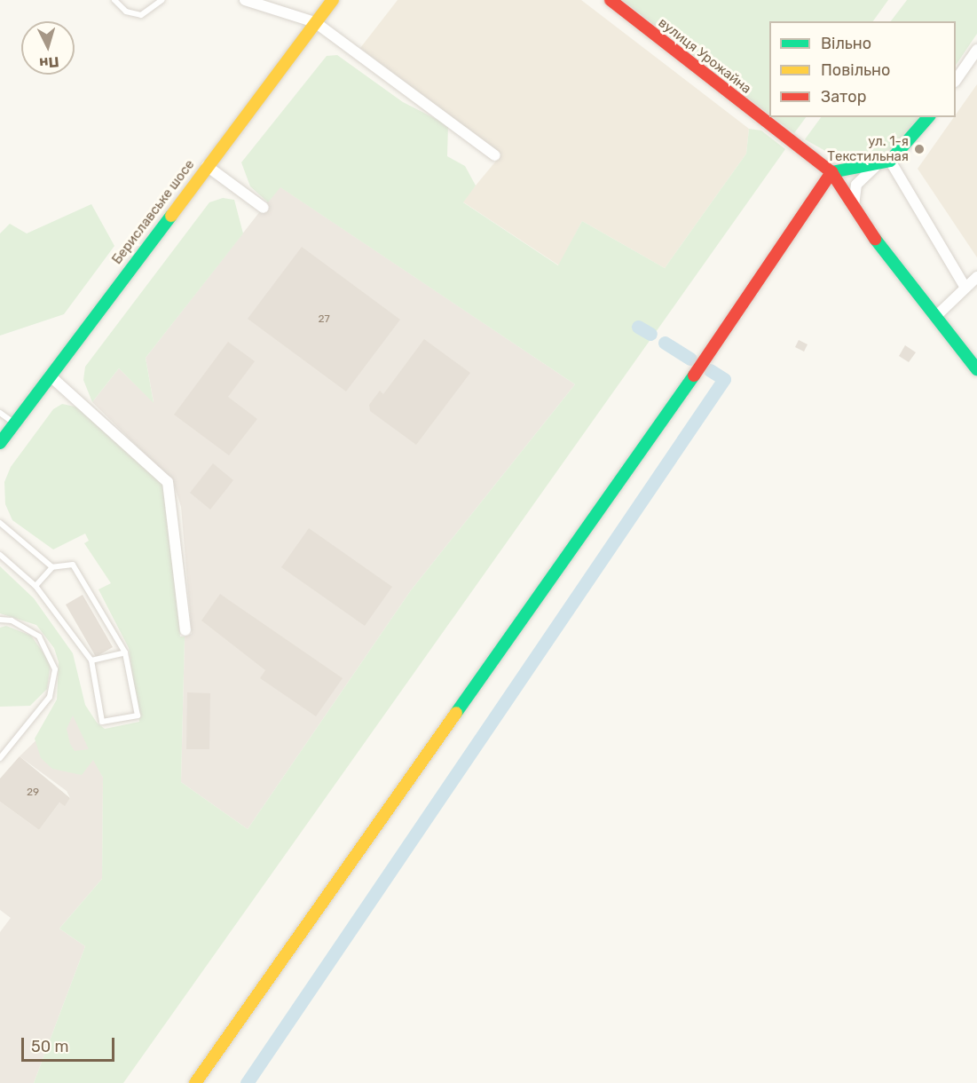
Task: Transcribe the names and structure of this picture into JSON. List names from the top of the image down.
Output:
{
  "streets": {
    "street": ["вулиця Урожайна", "Бериславське шосе"]
  },
  "places": ["ул. 1-я Текстильная"],
  "house_numbers": ["27", "29"],
  "legend": ["Вільно", "Повільно", "Затор"],
  "scale_bar": "50 m",
  "north": "bottom"
}
